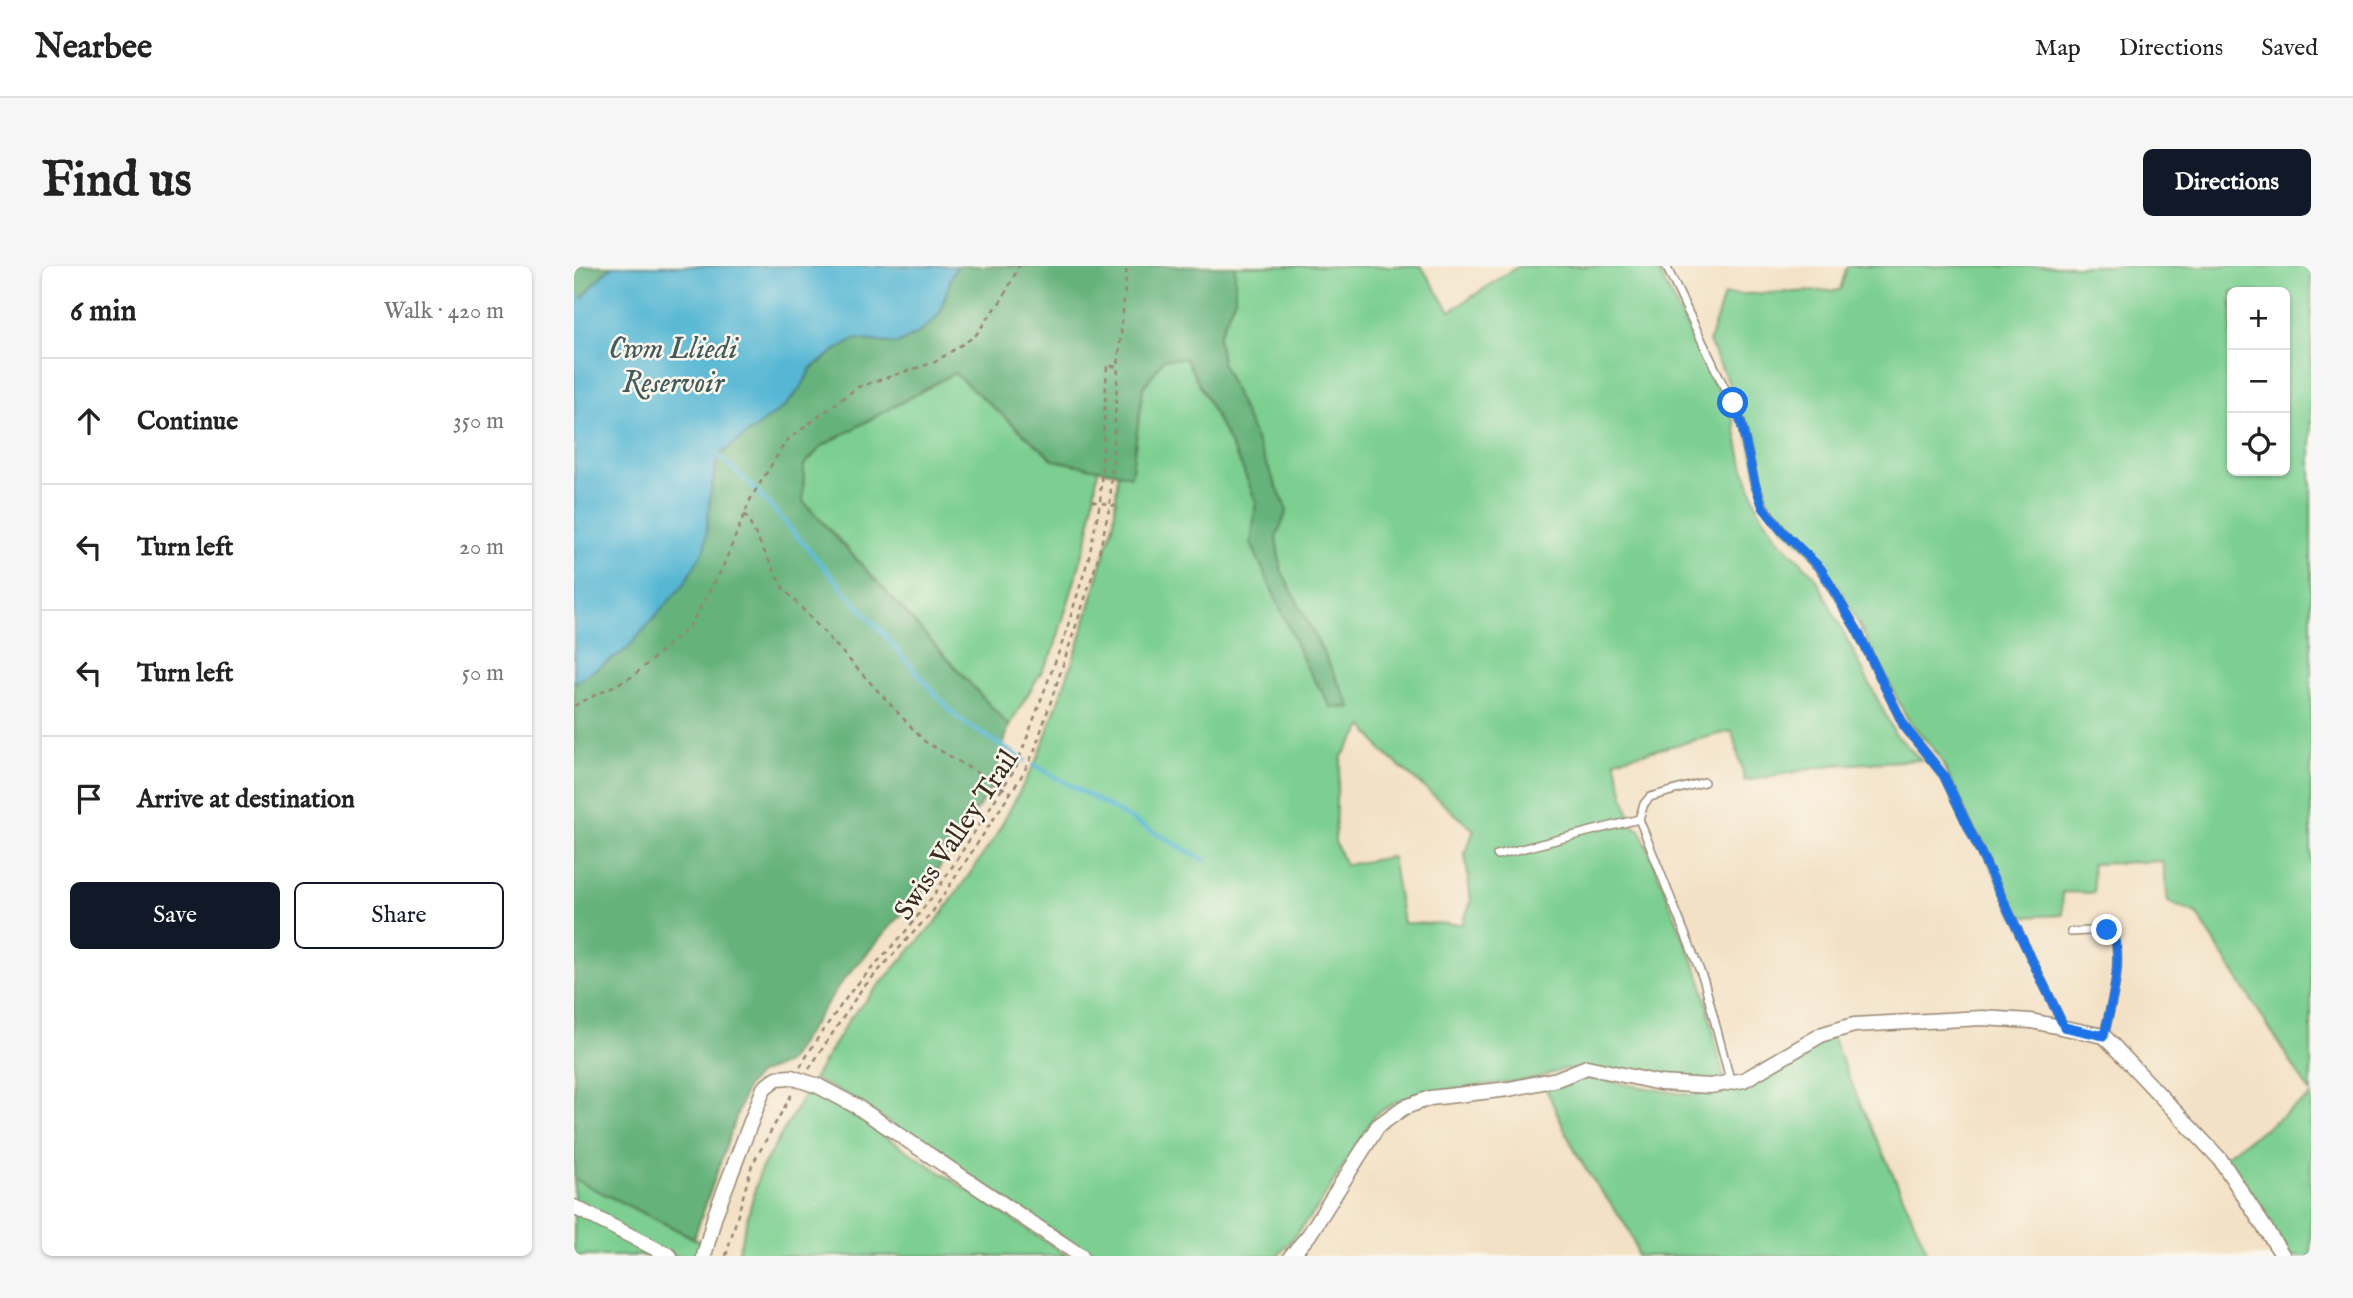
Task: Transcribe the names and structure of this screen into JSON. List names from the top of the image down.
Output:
{
  "streets": {
    "path": ["Swiss Valley Trail"]
  },
  "water": ["Cwm Lliedi Reservoir"],
  "page": {
    "header": "Nearbee",
    "nav": ["Map", "Directions", "Saved"],
    "buttons": [
      "Directions",
      ["Save", "Share"]
    ],
    "title": "Find us",
    "heading": ["6 min", "Walk · 420 m"],
    "map_buttons": ["+", "−"],
    "list": [
      ["Continue", "350 m"],
      ["Turn left", "20 m"],
      ["Turn left", "50 m"],
      "Arrive at destination"
    ]
  }
}
